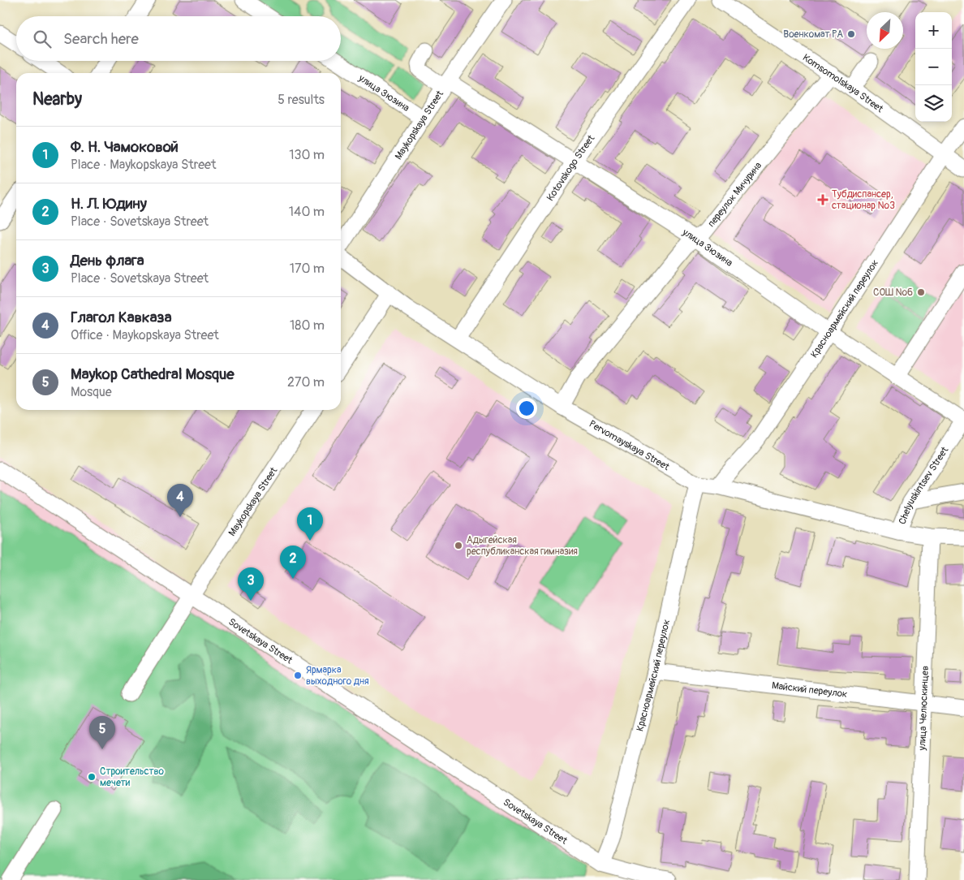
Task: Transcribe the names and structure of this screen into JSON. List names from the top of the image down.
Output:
{
  "streets": {
    "street": [
      "Komsomolskaya Street",
      "улица Зюзина",
      "Maykopskaya Street",
      "Kotovskogo Street",
      "переулок Мичурина",
      "Красноармейский переулок",
      "Pervomayskaya Street",
      "Chelyuskintsev Street",
      "Sovetskaya Street",
      "Майский переулок",
      "улица Челюскинцев"
    ]
  },
  "crossings": [
    ["Komsomolskaya Street", "переулок Мичурина"],
    ["Komsomolskaya Street", "Красноармейский переулок"],
    ["улица Зюзина", "Maykopskaya Street"],
    ["улица Зюзина", "Kotovskogo Street"],
    ["улица Зюзина", "переулок Мичурина"],
    ["улица Зюзина", "Красноармейский переулок"],
    ["улица Зюзина", "Chelyuskintsev Street"],
    ["Maykopskaya Street", "Sovetskaya Street"],
    ["Kotovskogo Street", "Pervomayskaya Street"],
    ["переулок Мичурина", "Pervomayskaya Street"],
    ["Красноармейский переулок", "Pervomayskaya Street"],
    ["Красноармейский переулок", "Sovetskaya Street"],
    ["Красноармейский переулок", "Майский переулок"],
    ["Pervomayskaya Street", "Chelyuskintsev Street"],
    ["Pervomayskaya Street", "улица Челюскинцев"],
    ["Майский переулок", "улица Челюскинцев"]
  ],
  "places": {
    "other": [
      "Военкомат РА",
      "СОШ №6",
      "Адыгейская республиканская гимназия",
      "Ярмарка выходного дня",
      "Строительство мечети"
    ],
    "health": ["Тубдиспансер, стационар №3"]
  },
  "north": "bottom left",
  "page": {
    "map_buttons": ["+", "−"],
    "search": "Search here",
    "heading": ["Nearby", "5 results"],
    "list": [
      {
        "mark": "1",
        "name": "Ф. Н. Чамоковой",
        "note": "Place · Maykopskaya Street",
        "value": "130 m"
      },
      {
        "mark": "2",
        "name": "Н. Л. Юдину",
        "note": "Place · Sovetskaya Street",
        "value": "140 m"
      },
      {
        "mark": "3",
        "name": "День флага",
        "note": "Place · Sovetskaya Street",
        "value": "170 m"
      },
      {
        "mark": "4",
        "name": "Глагол Кавказа",
        "note": "Office · Maykopskaya Street",
        "value": "180 m"
      },
      {
        "mark": "5",
        "name": "Maykop Cathedral Mosque",
        "note": "Mosque",
        "value": "270 m"
      }
    ],
    "pins": [
      "4",
      "1",
      "2",
      "3",
      "5"
    ]
  }
}
